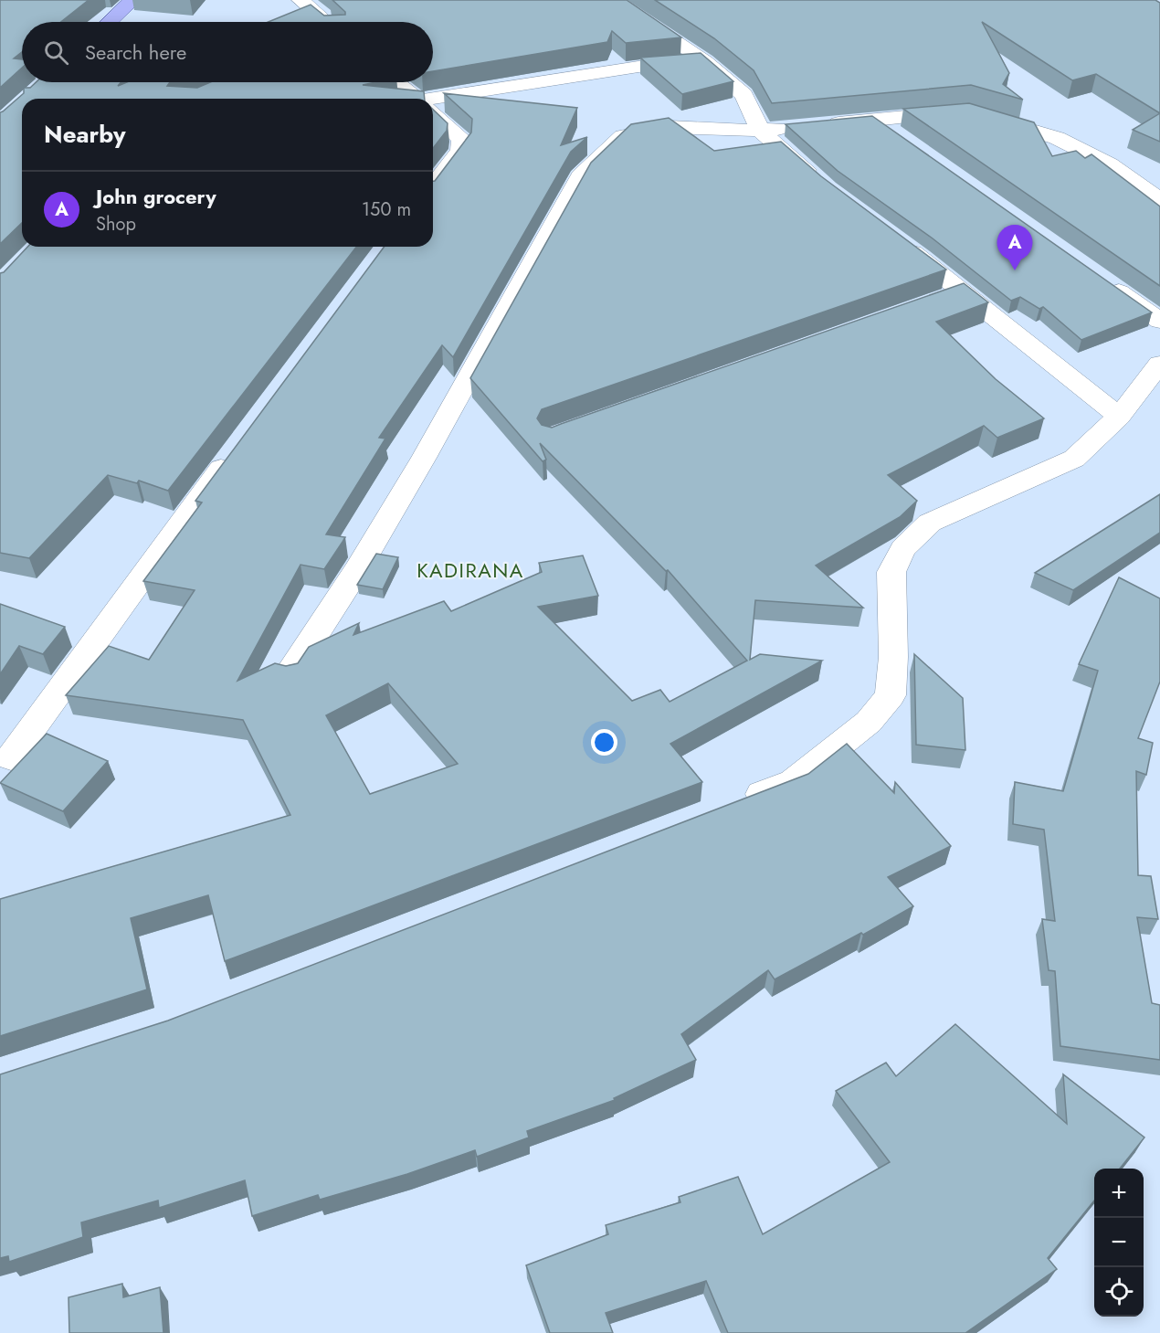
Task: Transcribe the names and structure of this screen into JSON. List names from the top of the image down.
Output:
{
  "districts": ["KADIRANA"],
  "page": {
    "search": "Search here",
    "heading": "Nearby",
    "list": [
      {
        "mark": "A",
        "name": "John grocery",
        "note": "Shop",
        "value": "150 m"
      }
    ],
    "pins": "A",
    "map_buttons": ["+", "−"]
  }
}
